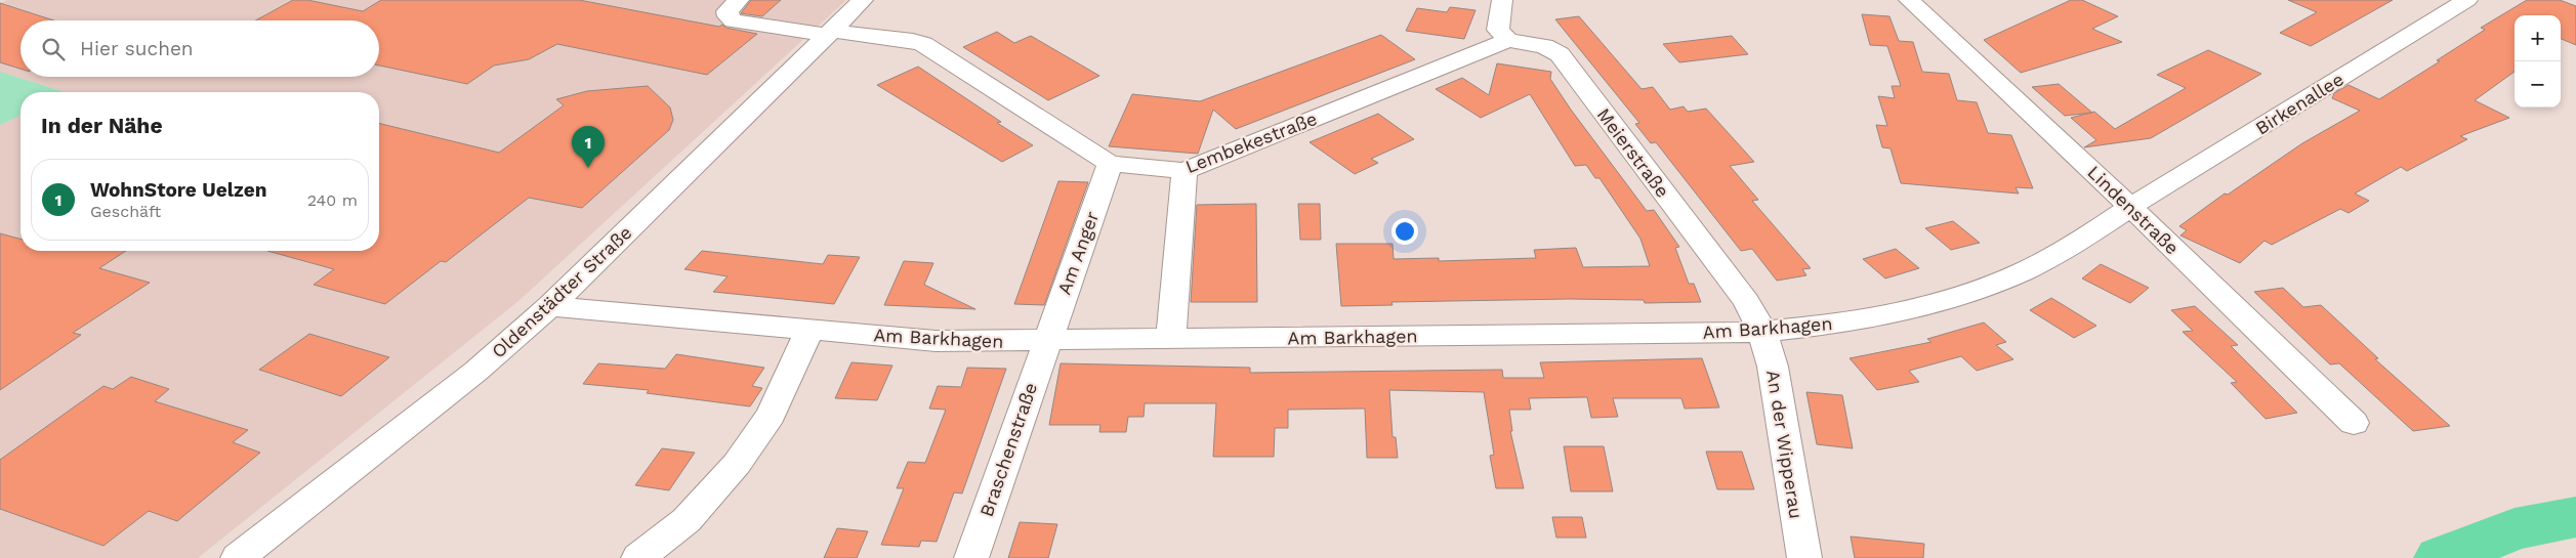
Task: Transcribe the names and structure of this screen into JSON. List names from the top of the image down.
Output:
{
  "streets": {
    "street": [
      "Birkenallee",
      "Lembekestraße",
      "Meierstraße",
      "Lindenstraße",
      "Am Anger",
      "Oldenstädter Straße",
      "Am Barkhagen",
      "An der Wipperau",
      "Braschenstraße"
    ]
  },
  "crossings": [
    ["Birkenallee", "Lindenstraße"],
    ["Birkenallee", "Am Barkhagen"],
    ["Lembekestraße", "Meierstraße"],
    ["Lembekestraße", "Am Anger"],
    ["Lembekestraße", "Oldenstädter Straße"],
    ["Meierstraße", "Am Barkhagen"],
    ["Meierstraße", "An der Wipperau"],
    ["Lindenstraße", "Am Barkhagen"],
    ["Am Anger", "Am Barkhagen"],
    ["Am Anger", "Braschenstraße"],
    ["Oldenstädter Straße", "Am Barkhagen"],
    ["Am Barkhagen", "An der Wipperau"],
    ["Am Barkhagen", "Braschenstraße"]
  ],
  "page": {
    "map_buttons": ["+", "−"],
    "search": "Hier suchen",
    "heading": "In der Nähe",
    "pins": "1",
    "list": [
      {
        "mark": "1",
        "name": "WohnStore Uelzen",
        "note": "Geschäft",
        "value": "240 m"
      }
    ]
  }
}
